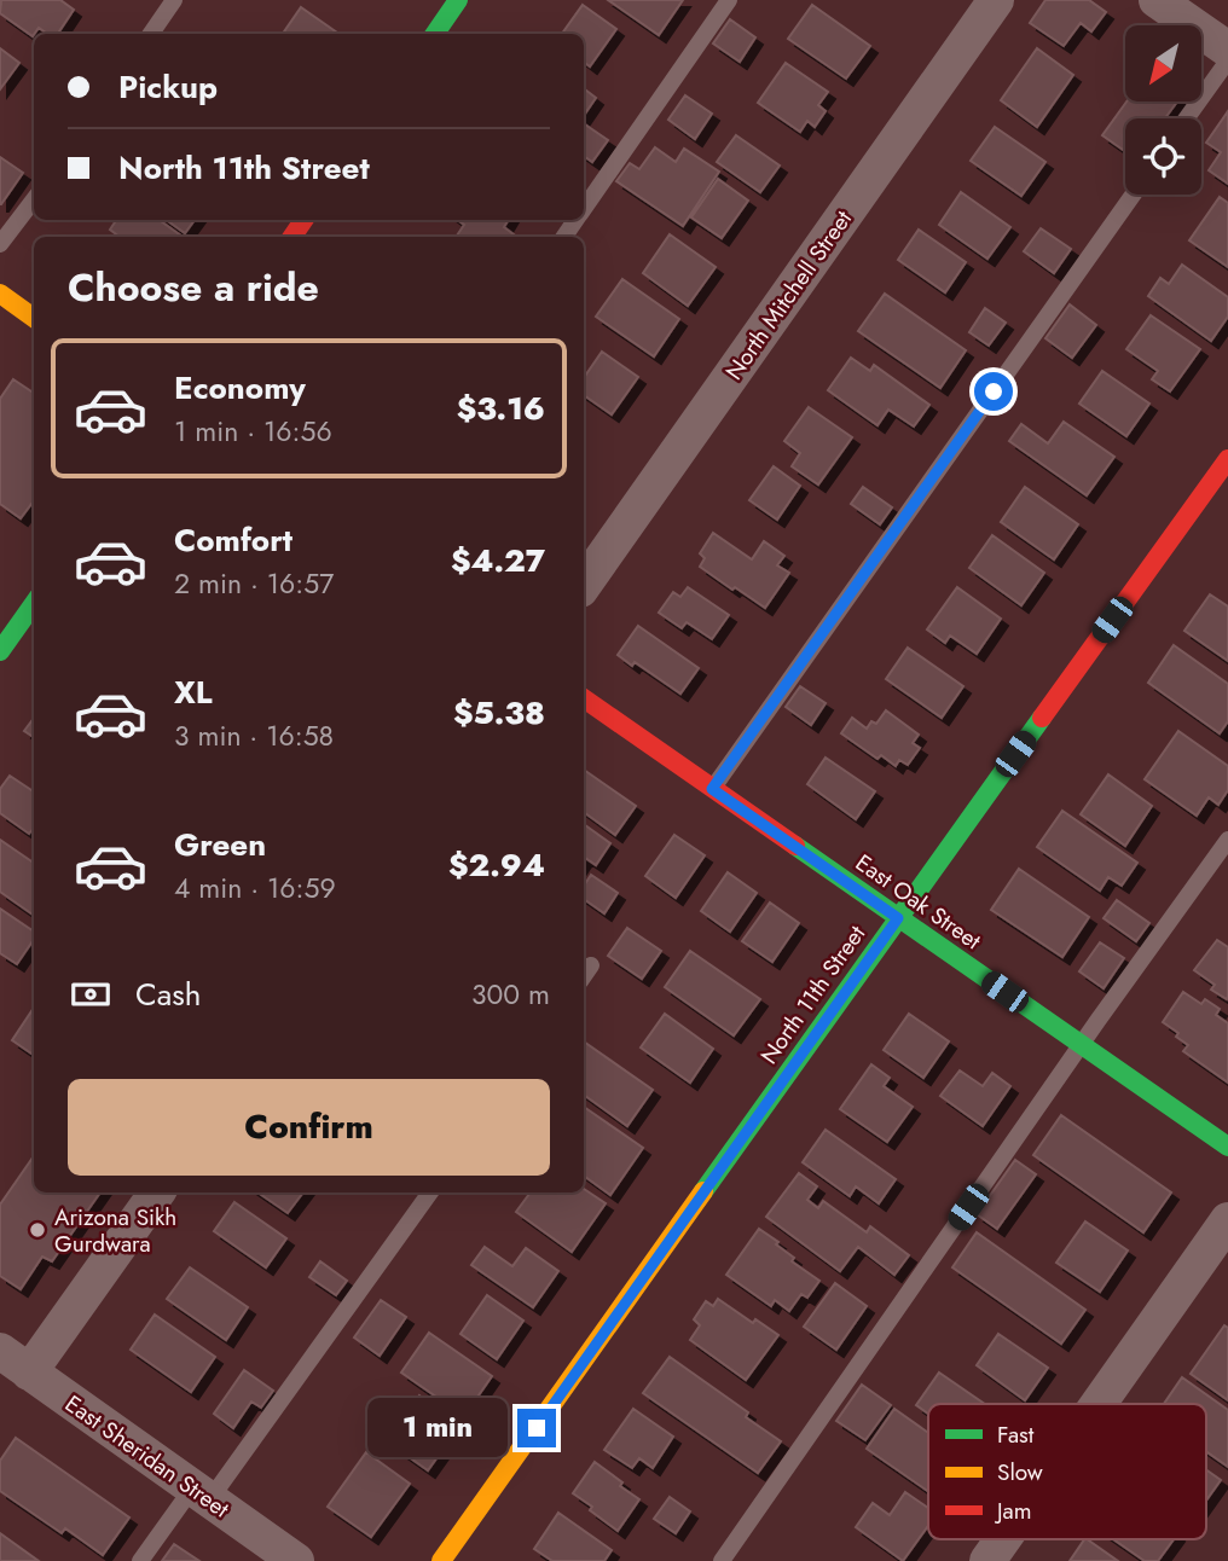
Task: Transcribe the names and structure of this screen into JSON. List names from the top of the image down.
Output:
{
  "streets": {
    "street": [
      "North Mitchell Street",
      "East Oak Street",
      "North 11th Street",
      "East Sheridan Street"
    ]
  },
  "crossings": [
    ["East Oak Street", "North 11th Street"]
  ],
  "places": ["Arizona Sikh Gurdwara"],
  "legend": ["Fast", "Slow", "Jam"],
  "north": "bottom left",
  "page": {
    "banner": ["Pickup", "North 11th Street"],
    "heading": "Choose a ride",
    "list": [
      {
        "name": "Economy",
        "note": "1 min · 16:56",
        "value": "$3.16"
      },
      {
        "name": "Comfort",
        "note": "2 min · 16:57",
        "value": "$4.27"
      },
      {
        "name": "XL",
        "note": "3 min · 16:58",
        "value": "$5.38"
      },
      {
        "name": "Green",
        "note": "4 min · 16:59",
        "value": "$2.94"
      }
    ],
    "pay": ["Cash", "300 m"],
    "buttons": "Confirm",
    "bubble": "1 min"
  }
}
